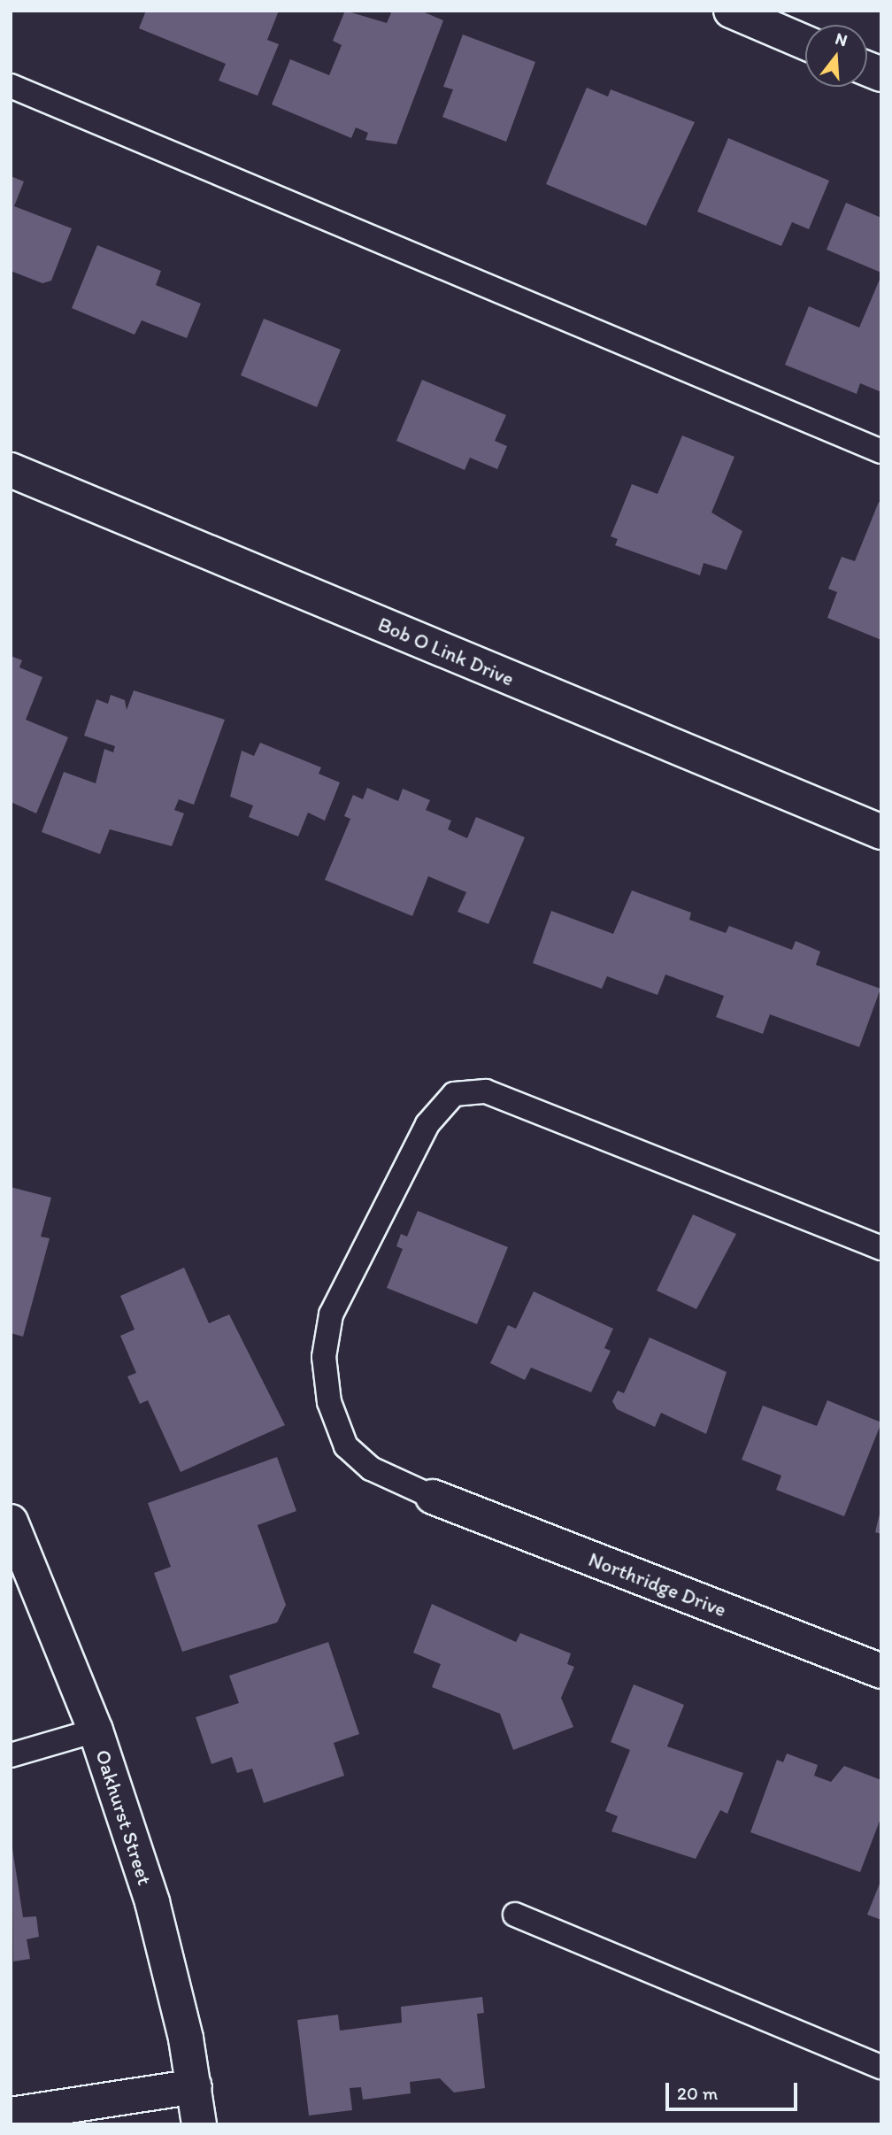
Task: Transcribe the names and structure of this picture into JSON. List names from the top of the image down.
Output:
{
  "streets": {
    "street": ["Bob O Link Drive", "Northridge Drive", "Oakhurst Street"]
  },
  "scale_bar": "20 m",
  "north": "top"
}
